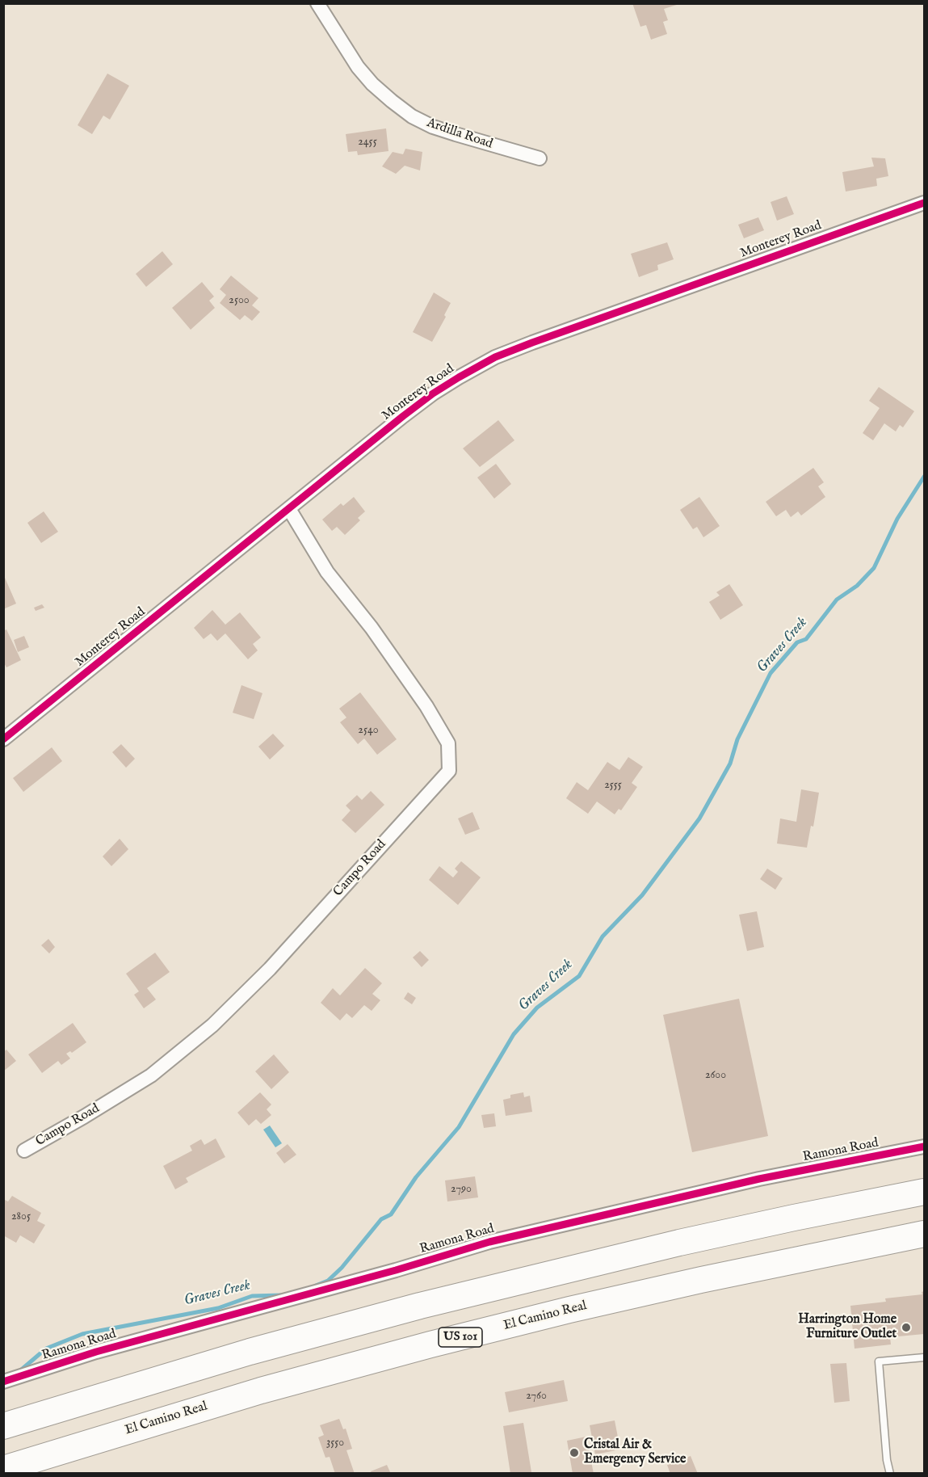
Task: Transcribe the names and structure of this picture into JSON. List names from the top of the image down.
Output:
{
  "streets": {
    "highway": ["El Camino Real", "US 101"],
    "street": [
      "Ardilla Road",
      "Monterey Road",
      "Campo Road",
      "Ramona Road"
    ]
  },
  "crossings": [
    ["Monterey Road", "Campo Road"]
  ],
  "water": ["Graves Creek"],
  "places": ["Harrington Home Furniture Outlet", "Cristal Air & Emergency Service"],
  "house_numbers": [
    "2455",
    "2500",
    "2540",
    "2555",
    "2600",
    "2790",
    "2805",
    "2760",
    "3550"
  ]
}
